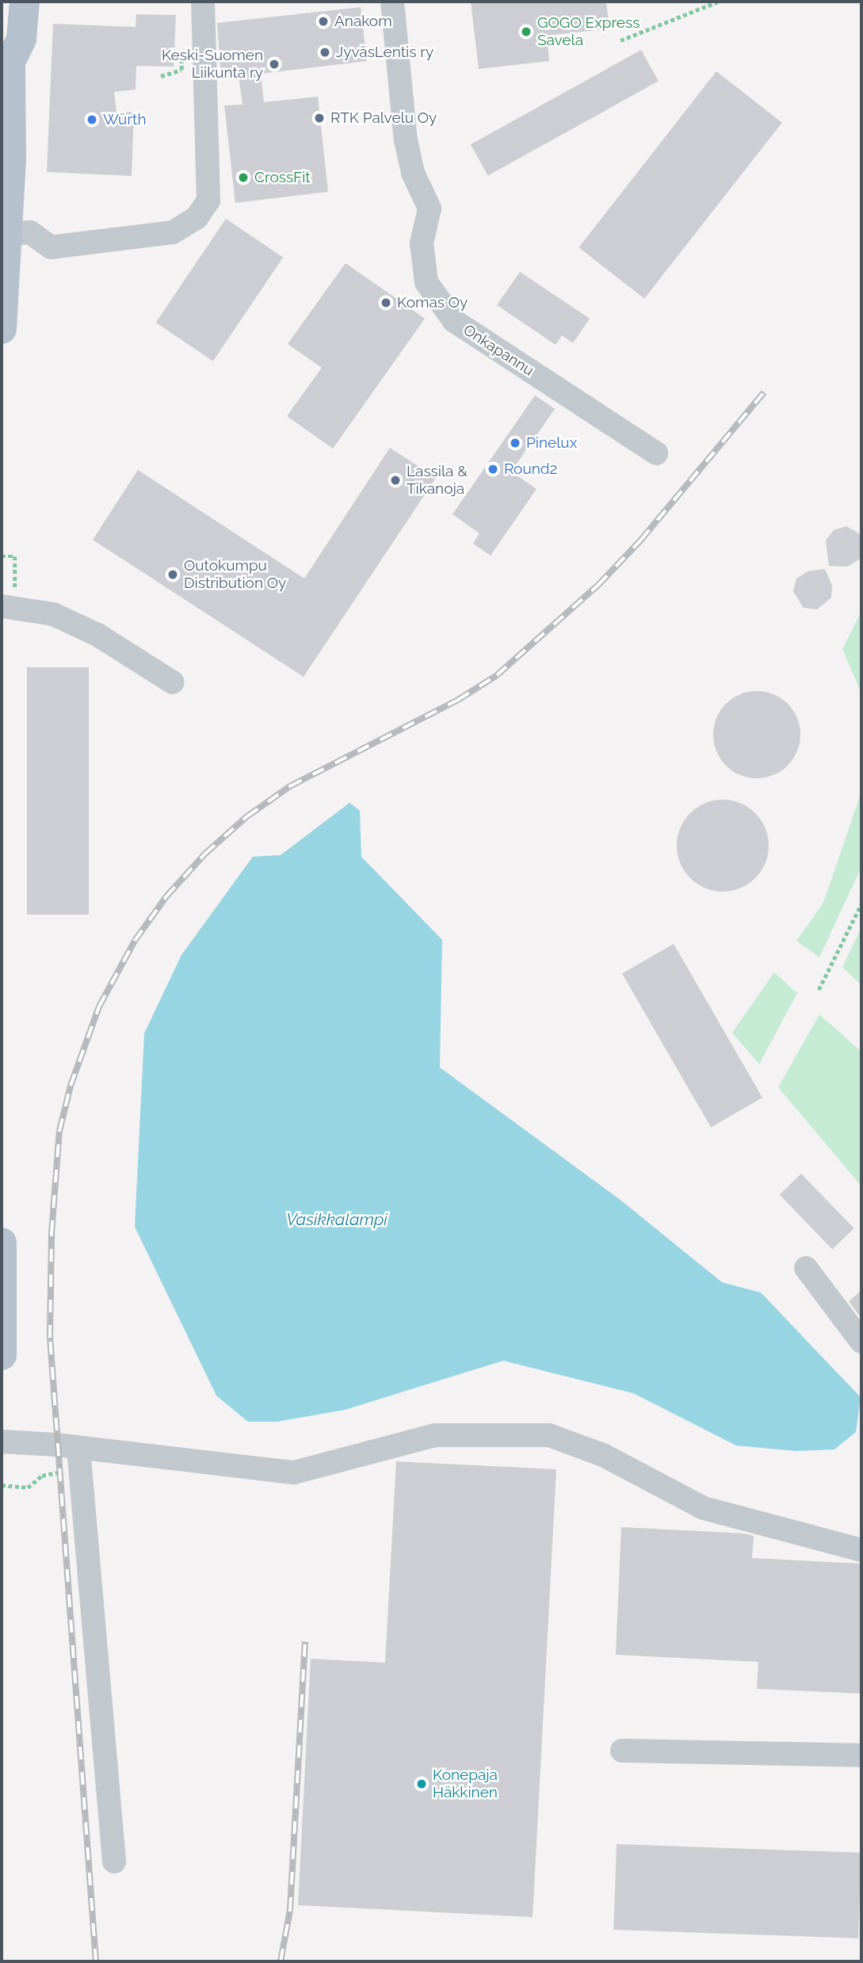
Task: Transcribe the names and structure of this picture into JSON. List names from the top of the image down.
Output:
{
  "streets": {
    "street": ["Onkapannu"]
  },
  "water": ["Vasikkalampi"],
  "places": [
    "Anakom",
    "GOGO Express Savela",
    "JyväsLentis ry",
    "Keski-Suomen Liikunta ry",
    "RTK Palvelu Oy",
    "Würth",
    "CrossFit",
    "Komas Oy",
    "Pinelux",
    "Round2",
    "Lassila & Tikanoja",
    "Outokumpu Distribution Oy",
    "Konepaja Häkkinen"
  ]
}
